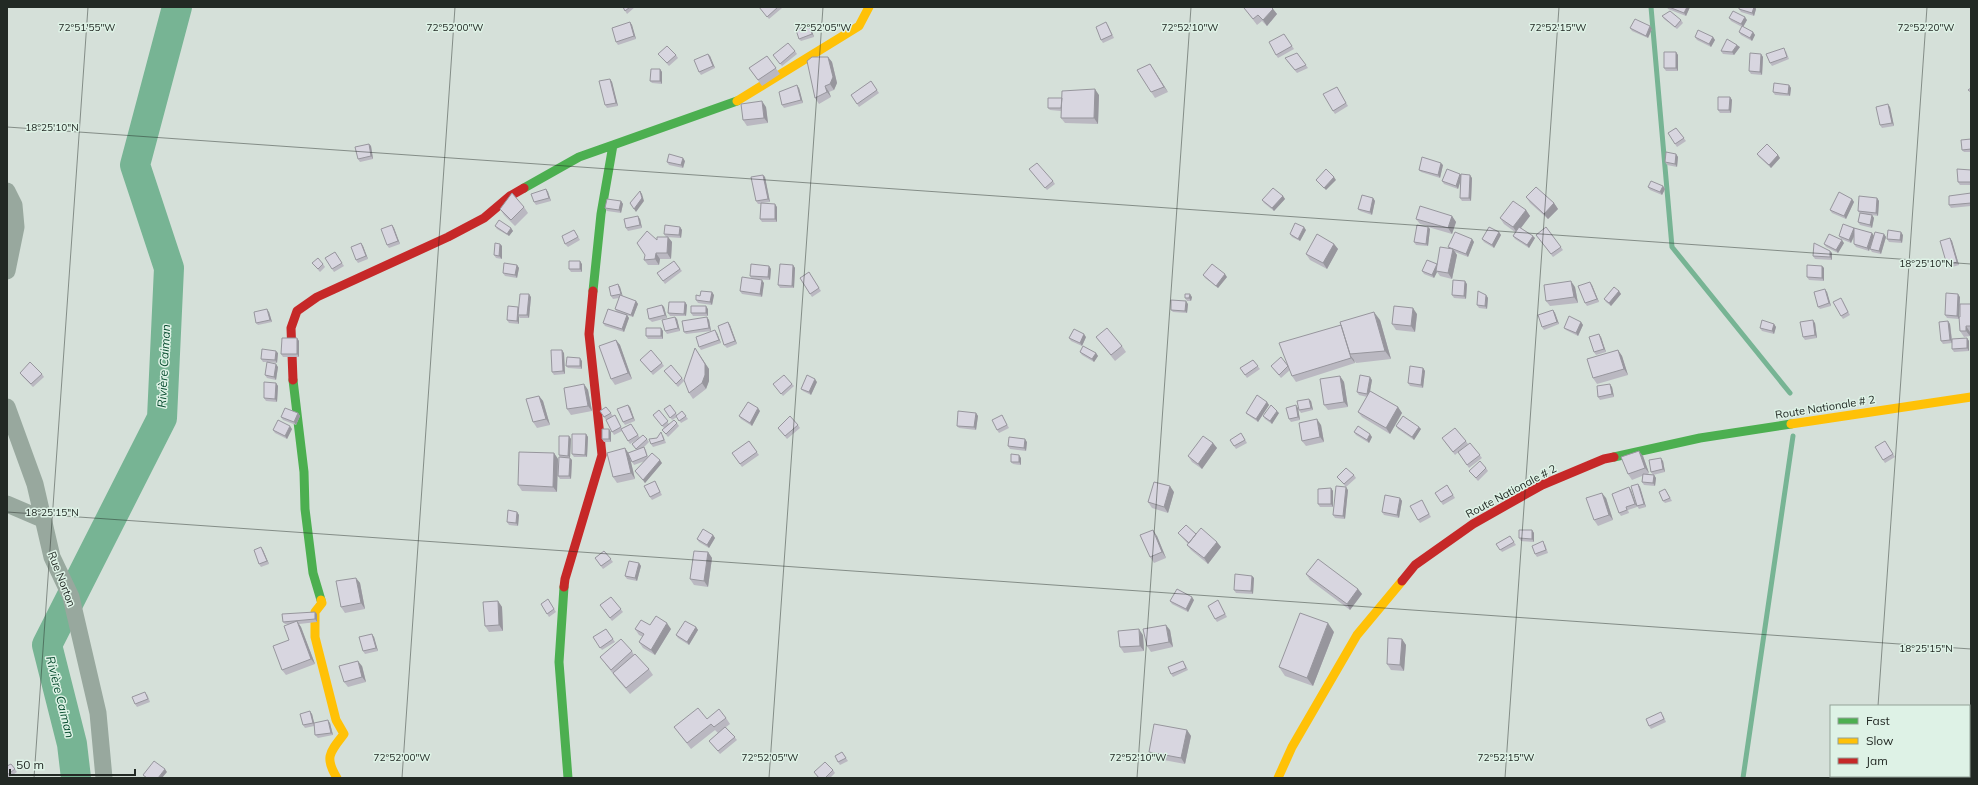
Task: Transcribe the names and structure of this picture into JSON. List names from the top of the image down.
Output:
{
  "streets": {
    "street": ["Route Nationale # 2", "Rue Norton"]
  },
  "water": ["Rivière Caiman"],
  "legend": ["Fast", "Slow", "Jam"],
  "scale_bar": "50 m",
  "coordinates": [
    "72°51'55\"W",
    "72°52'00\"W",
    "72°52'05\"W",
    "72°52'10\"W",
    "72°52'15\"W",
    "72°52'20\"W",
    "18°25'10\"N",
    "18°25'15\"N"
  ]
}
